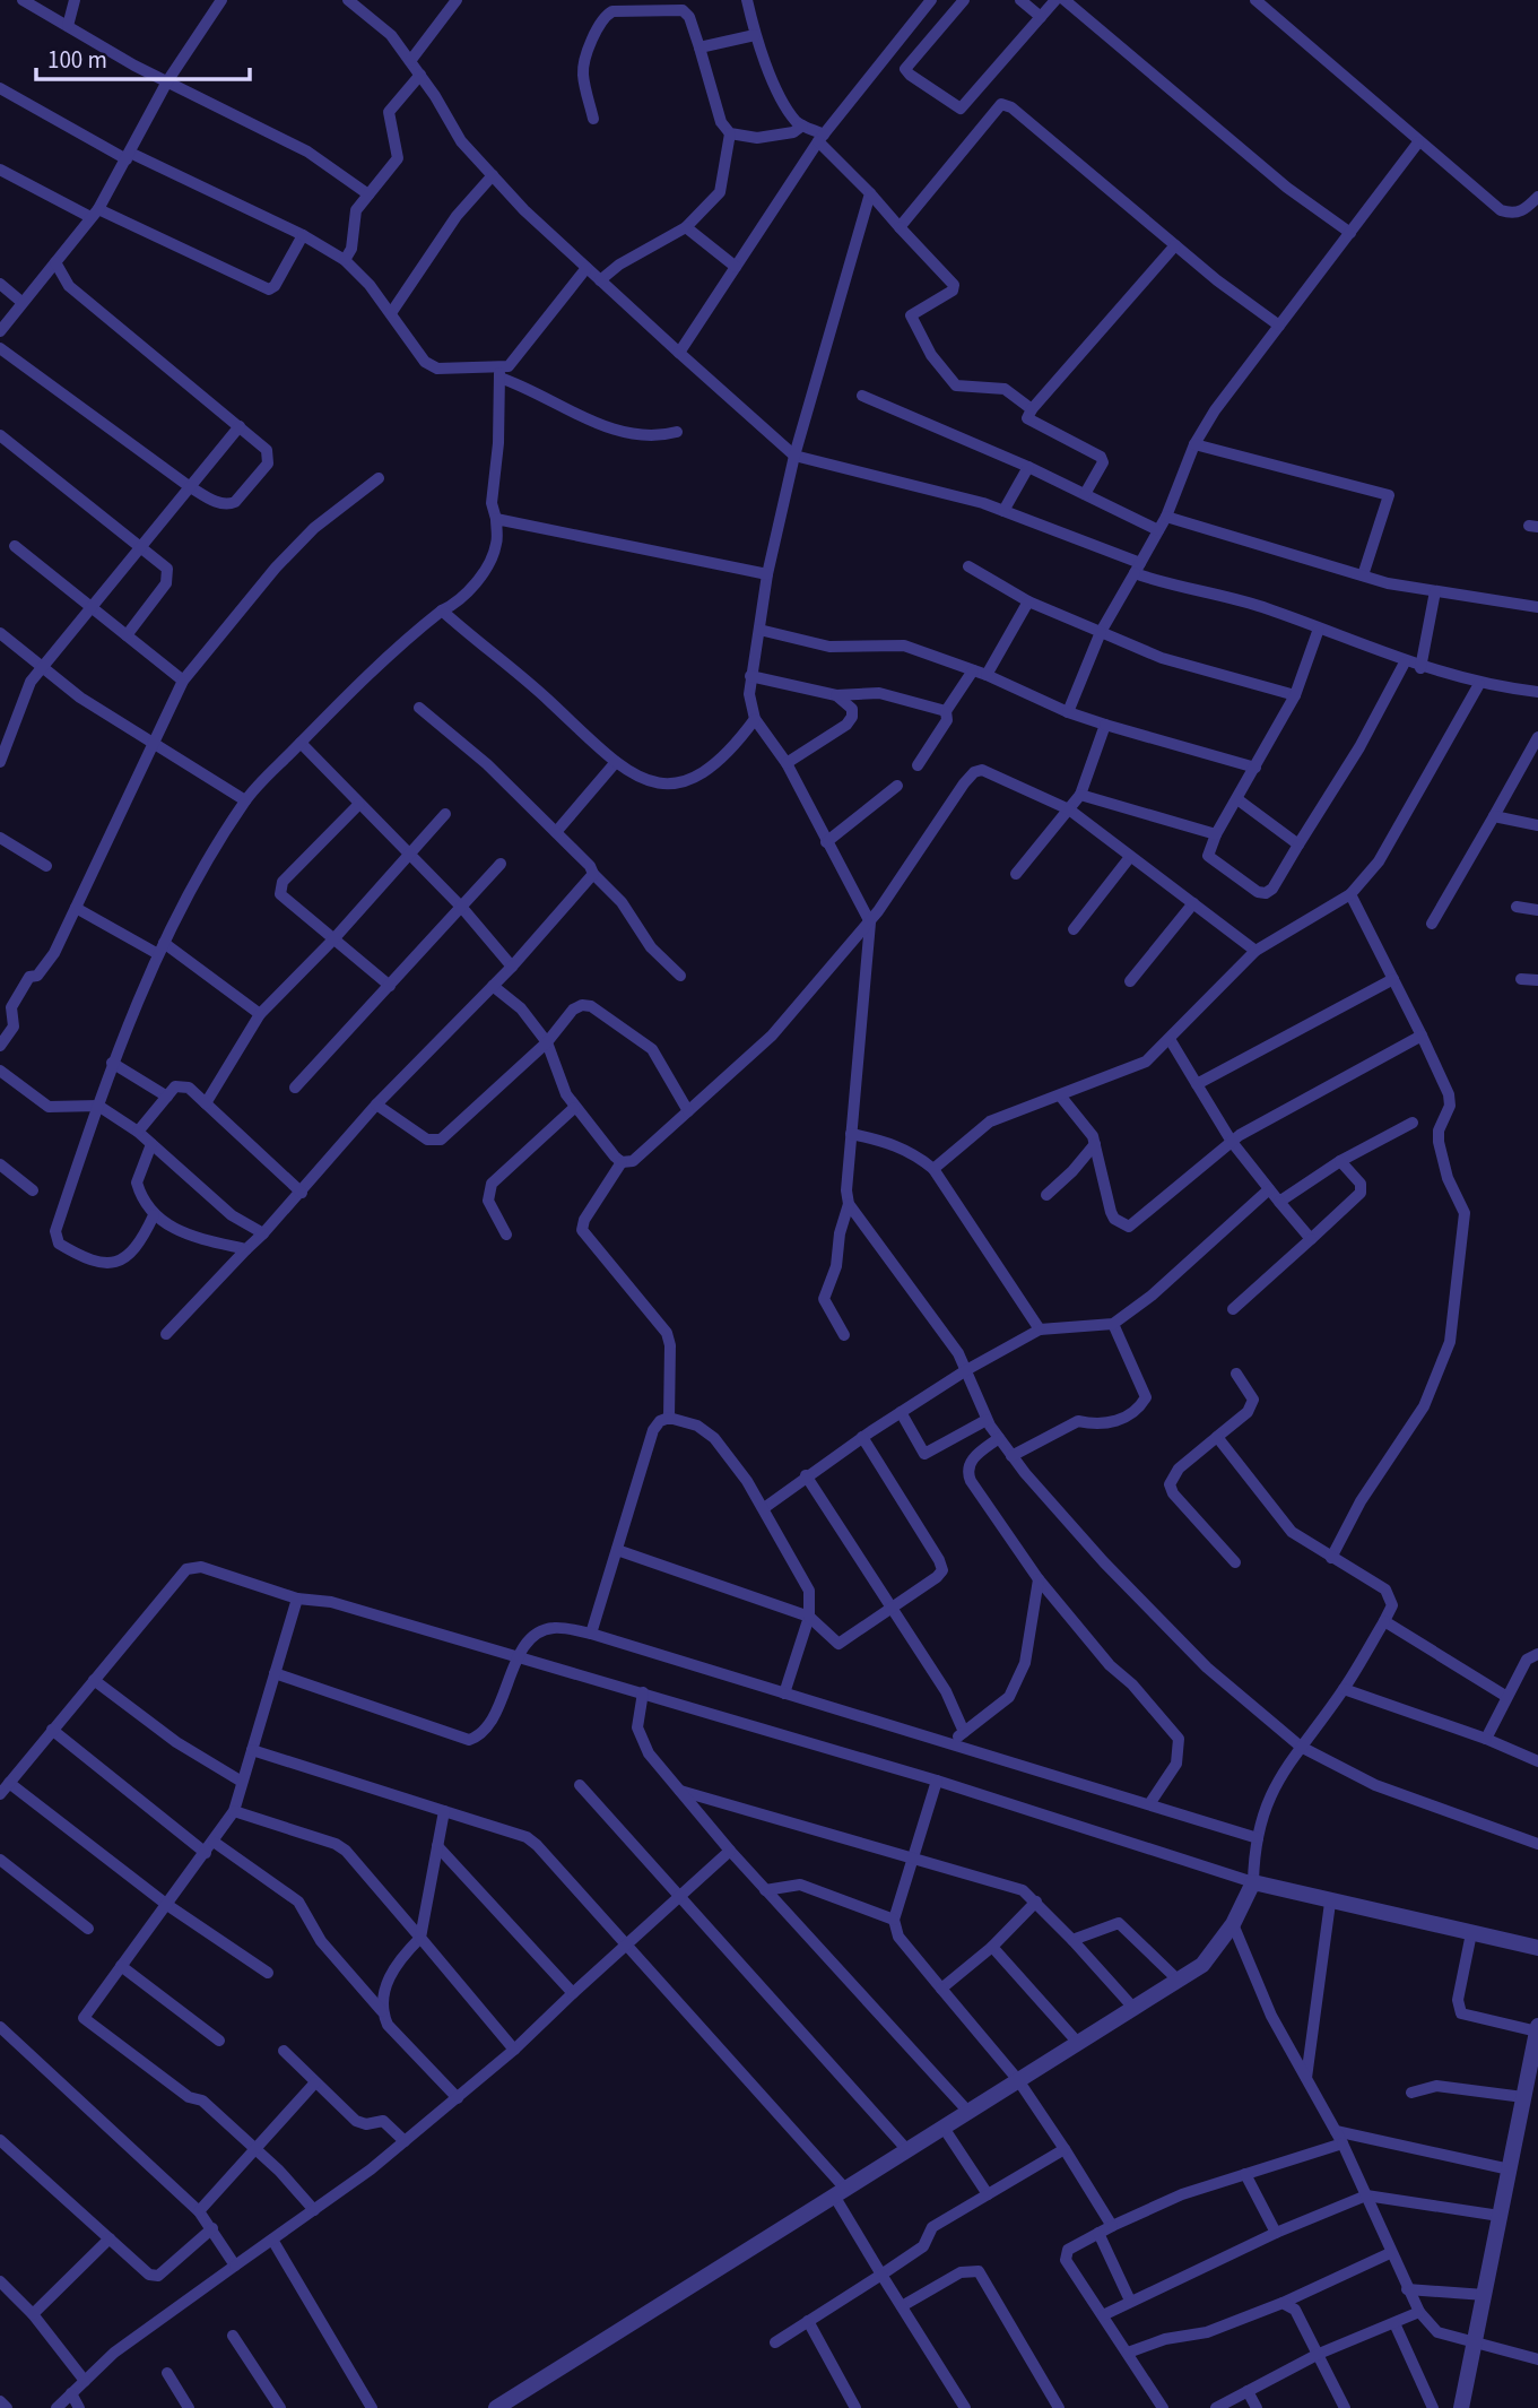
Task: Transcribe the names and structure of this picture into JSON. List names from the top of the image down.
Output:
{
  "scale_bar": "100 m"
}
